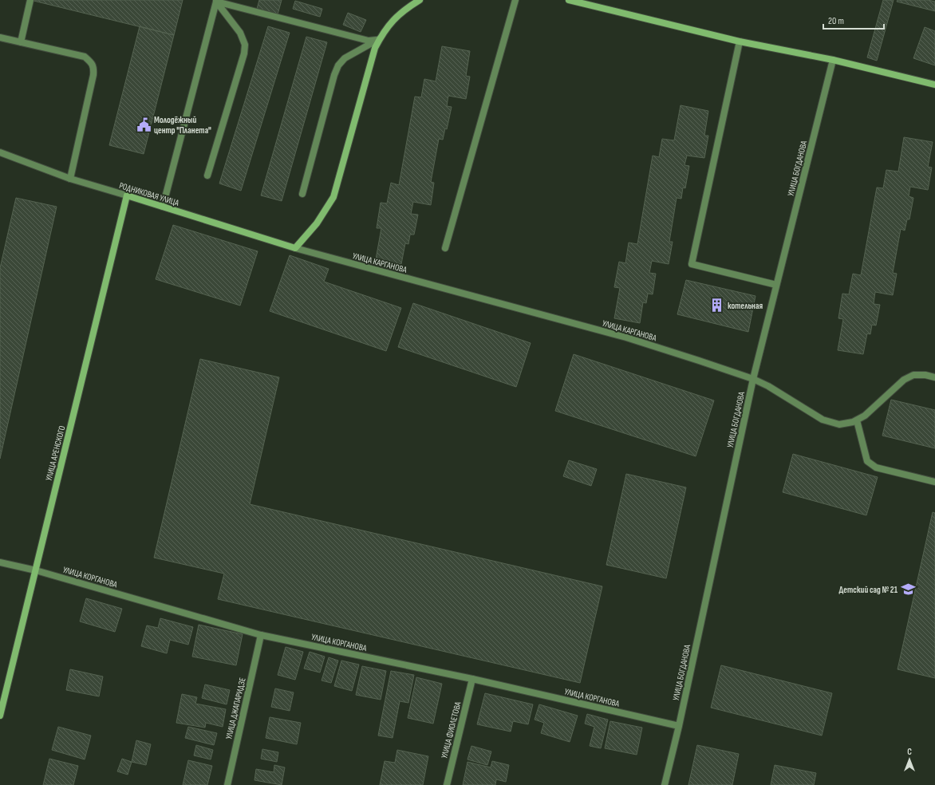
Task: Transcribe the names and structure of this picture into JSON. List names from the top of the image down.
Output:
{
  "streets": {
    "street": [
      "УЛИЦА БОГДАНОВА",
      "РОДНИКОВАЯ УЛИЦА",
      "УЛИЦА КАРГАНОВА",
      "УЛИЦА АРЕНСКОГО",
      "УЛИЦА КОРГАНОВА",
      "УЛИЦА ДЖАПАРИДЗЕ",
      "УЛИЦА ФИОЛЕТОВА"
    ]
  },
  "crossings": [
    ["УЛИЦА БОГДАНОВА", "УЛИЦА КАРГАНОВА"],
    ["УЛИЦА БОГДАНОВА", "УЛИЦА КОРГАНОВА"],
    ["РОДНИКОВАЯ УЛИЦА", "УЛИЦА КАРГАНОВА"],
    ["РОДНИКОВАЯ УЛИЦА", "УЛИЦА АРЕНСКОГО"],
    ["УЛИЦА АРЕНСКОГО", "УЛИЦА КОРГАНОВА"],
    ["УЛИЦА КОРГАНОВА", "УЛИЦА ДЖАПАРИДЗЕ"],
    ["УЛИЦА КОРГАНОВА", "УЛИЦА ФИОЛЕТОВА"]
  ],
  "places": {
    "public building": ["Молодёжный центр \"Планета\""],
    "building": ["котельная"],
    "school or university": ["Детский сад № 21"]
  },
  "scale_bar": "20 m",
  "north": "top"
}
